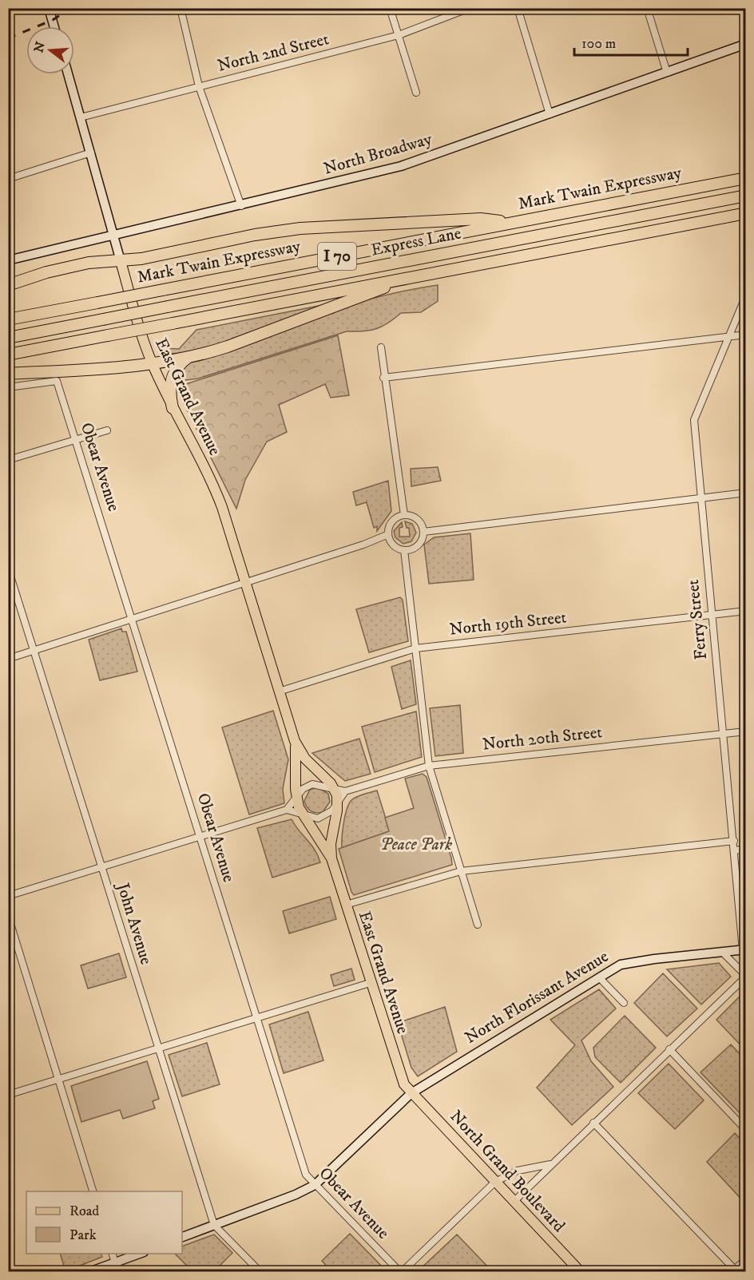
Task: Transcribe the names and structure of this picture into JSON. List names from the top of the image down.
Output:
{
  "streets": {
    "highway": ["Mark Twain Expressway", "Express Lane", "I 70"],
    "main road": [
      "North Broadway",
      "East Grand Avenue",
      "North Florissant Avenue",
      "North Grand Boulevard"
    ],
    "street": [
      "North 2nd Street",
      "Obear Avenue",
      "Ferry Street",
      "North 19th Street",
      "North 20th Street",
      "John Avenue"
    ]
  },
  "crossings": [
    ["North 2nd Street", "East Grand Avenue"],
    ["North Broadway", "East Grand Avenue"],
    ["East Grand Avenue", "North 19th Street"],
    ["East Grand Avenue", "North 20th Street"],
    ["East Grand Avenue", "North Florissant Avenue"],
    ["East Grand Avenue", "North Grand Boulevard"],
    ["Obear Avenue", "North Florissant Avenue"],
    ["Ferry Street", "North 19th Street"],
    ["Ferry Street", "North 20th Street"],
    ["Ferry Street", "North Florissant Avenue"],
    ["John Avenue", "North Florissant Avenue"],
    ["North Florissant Avenue", "North Grand Boulevard"]
  ],
  "parks": ["Peace Park"],
  "legend": ["Road", "Park"],
  "scale_bar": "100 m",
  "north": "left"
}
